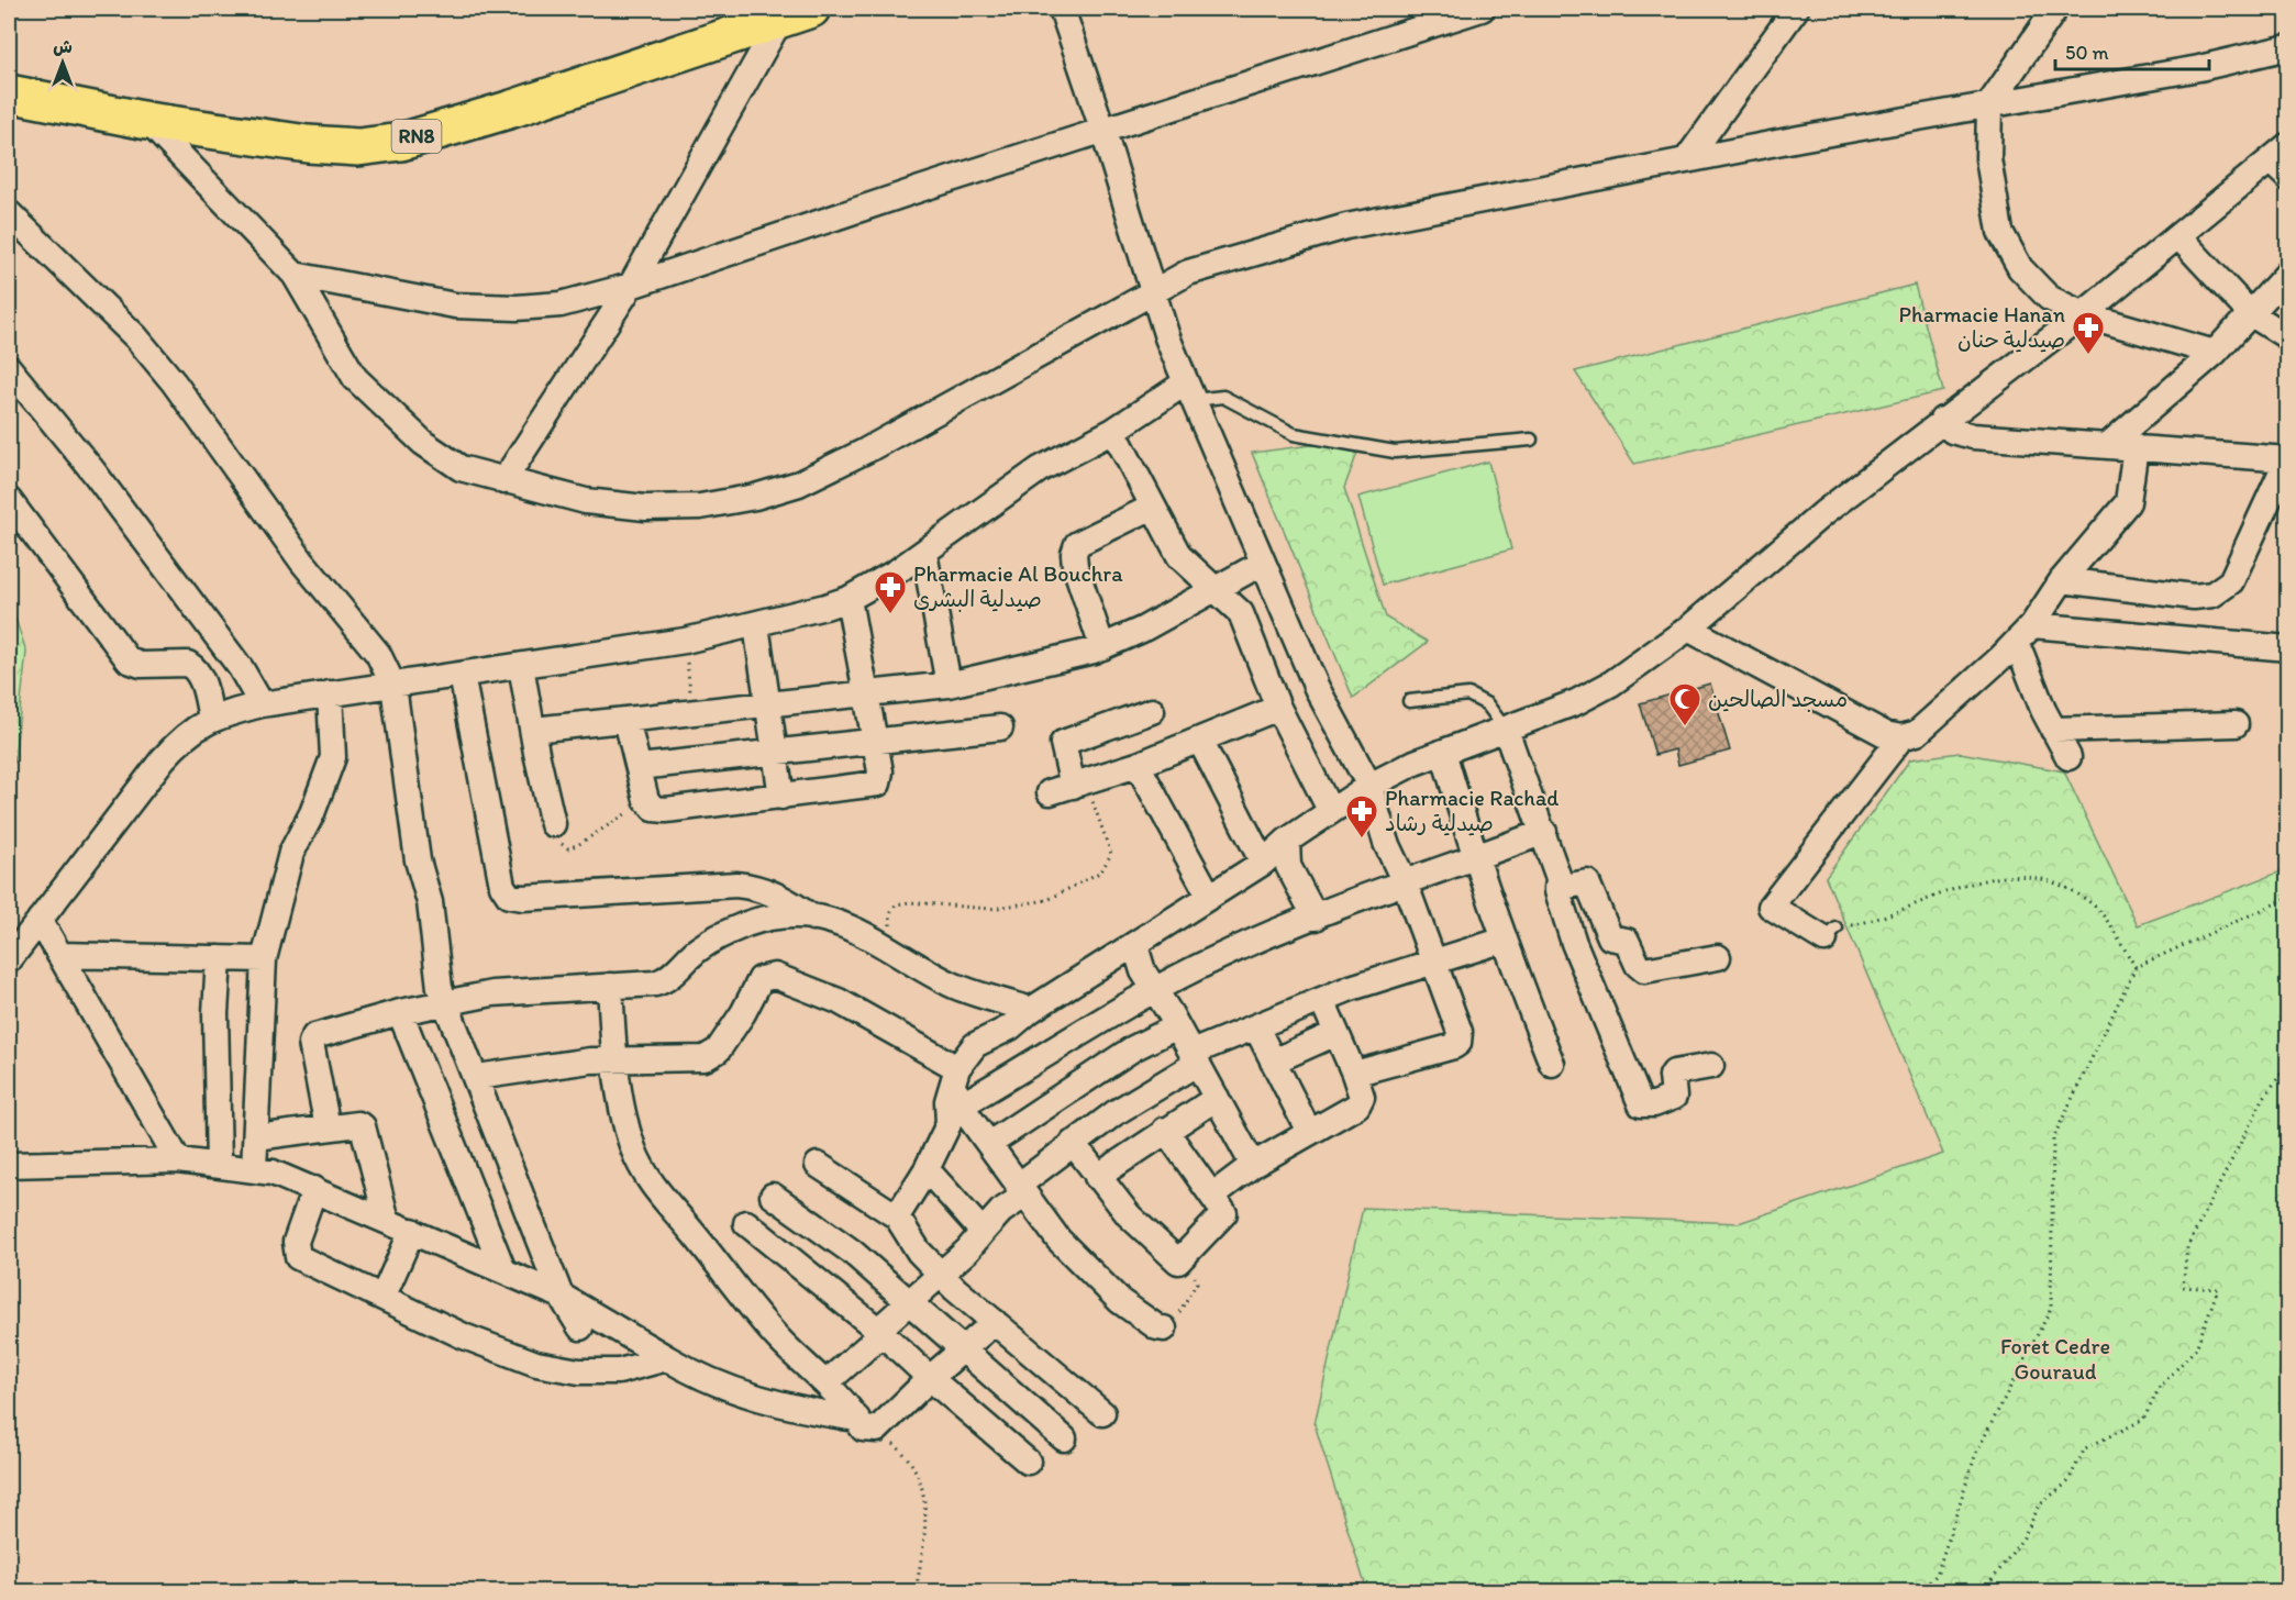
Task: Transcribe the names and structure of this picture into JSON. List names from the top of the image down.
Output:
{
  "streets": {
    "main road": ["RN8"]
  },
  "parks": ["Foret Cedre Gouraud"],
  "places": {
    "pharmacy": ["Pharmacie Hanan صيدلية حنان", "Pharmacie Al Bouchra صيدلية البشرى", "Pharmacie Rachad صيدلية رشاد"],
    "mosque": ["مسجد الصالحين"]
  },
  "scale_bar": "50 m",
  "north": "top"
}
